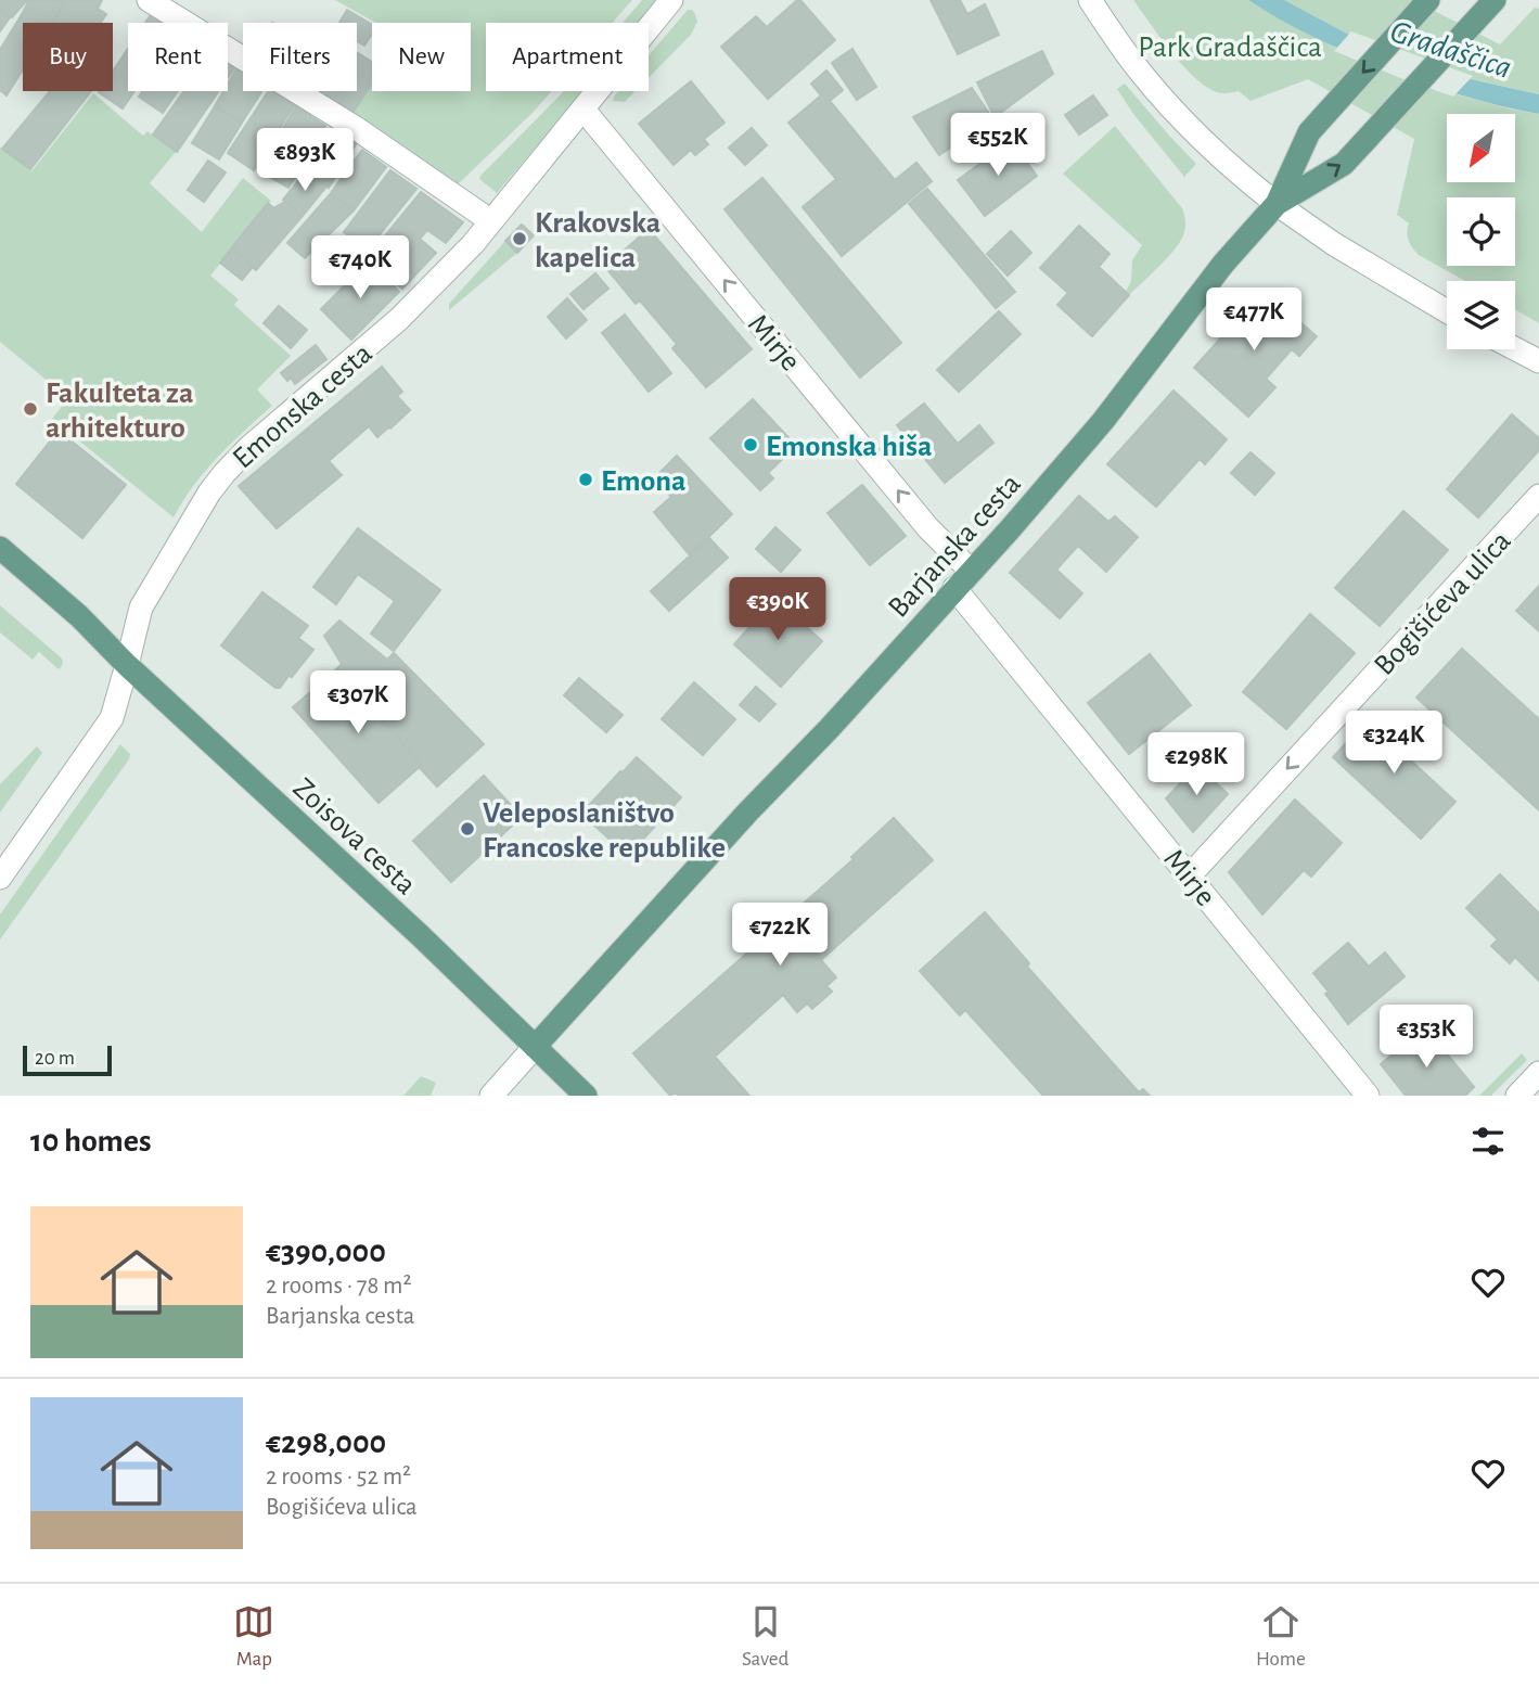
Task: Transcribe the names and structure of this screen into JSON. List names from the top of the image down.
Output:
{
  "streets": {
    "main road": ["Barjanska cesta", "Zoisova cesta"],
    "street": ["Mirje", "Emonska cesta", "Bogišićeva ulica"]
  },
  "crossings": [
    ["Mirje", "Emonska cesta"],
    ["Mirje", "Barjanska cesta"],
    ["Mirje", "Bogišićeva ulica"],
    ["Emonska cesta", "Zoisova cesta"],
    ["Barjanska cesta", "Zoisova cesta"]
  ],
  "one_way": ["Mirje", "Bogišićeva ulica"],
  "water": ["Gradaščica"],
  "parks": ["Park Gradaščica"],
  "places": [
    "Krakovska kapelica",
    "Fakulteta za arhitekturo",
    "Emonska hiša",
    "Emona",
    "Veleposlaništvo Francoske republike"
  ],
  "scale_bar": "20 m",
  "north": "bottom left",
  "page": {
    "chip": [
      "Buy",
      "Rent",
      "Filters",
      "New",
      "Apartment"
    ],
    "price": [
      "€552K",
      "€893K",
      "€740K",
      "€477K",
      "€390K",
      "€307K",
      "€324K",
      "€298K",
      "€722K",
      "€353K"
    ],
    "scale": "20 m",
    "heading": "10 homes",
    "list": [
      {
        "name": "€390,000",
        "note": "2 rooms · 78 m² · Barjanska cesta"
      },
      {
        "name": "€298,000",
        "note": "2 rooms · 52 m² · Bogišićeva ulica"
      }
    ],
    "tabs": ["Map", "Saved", "Home"]
  }
}
